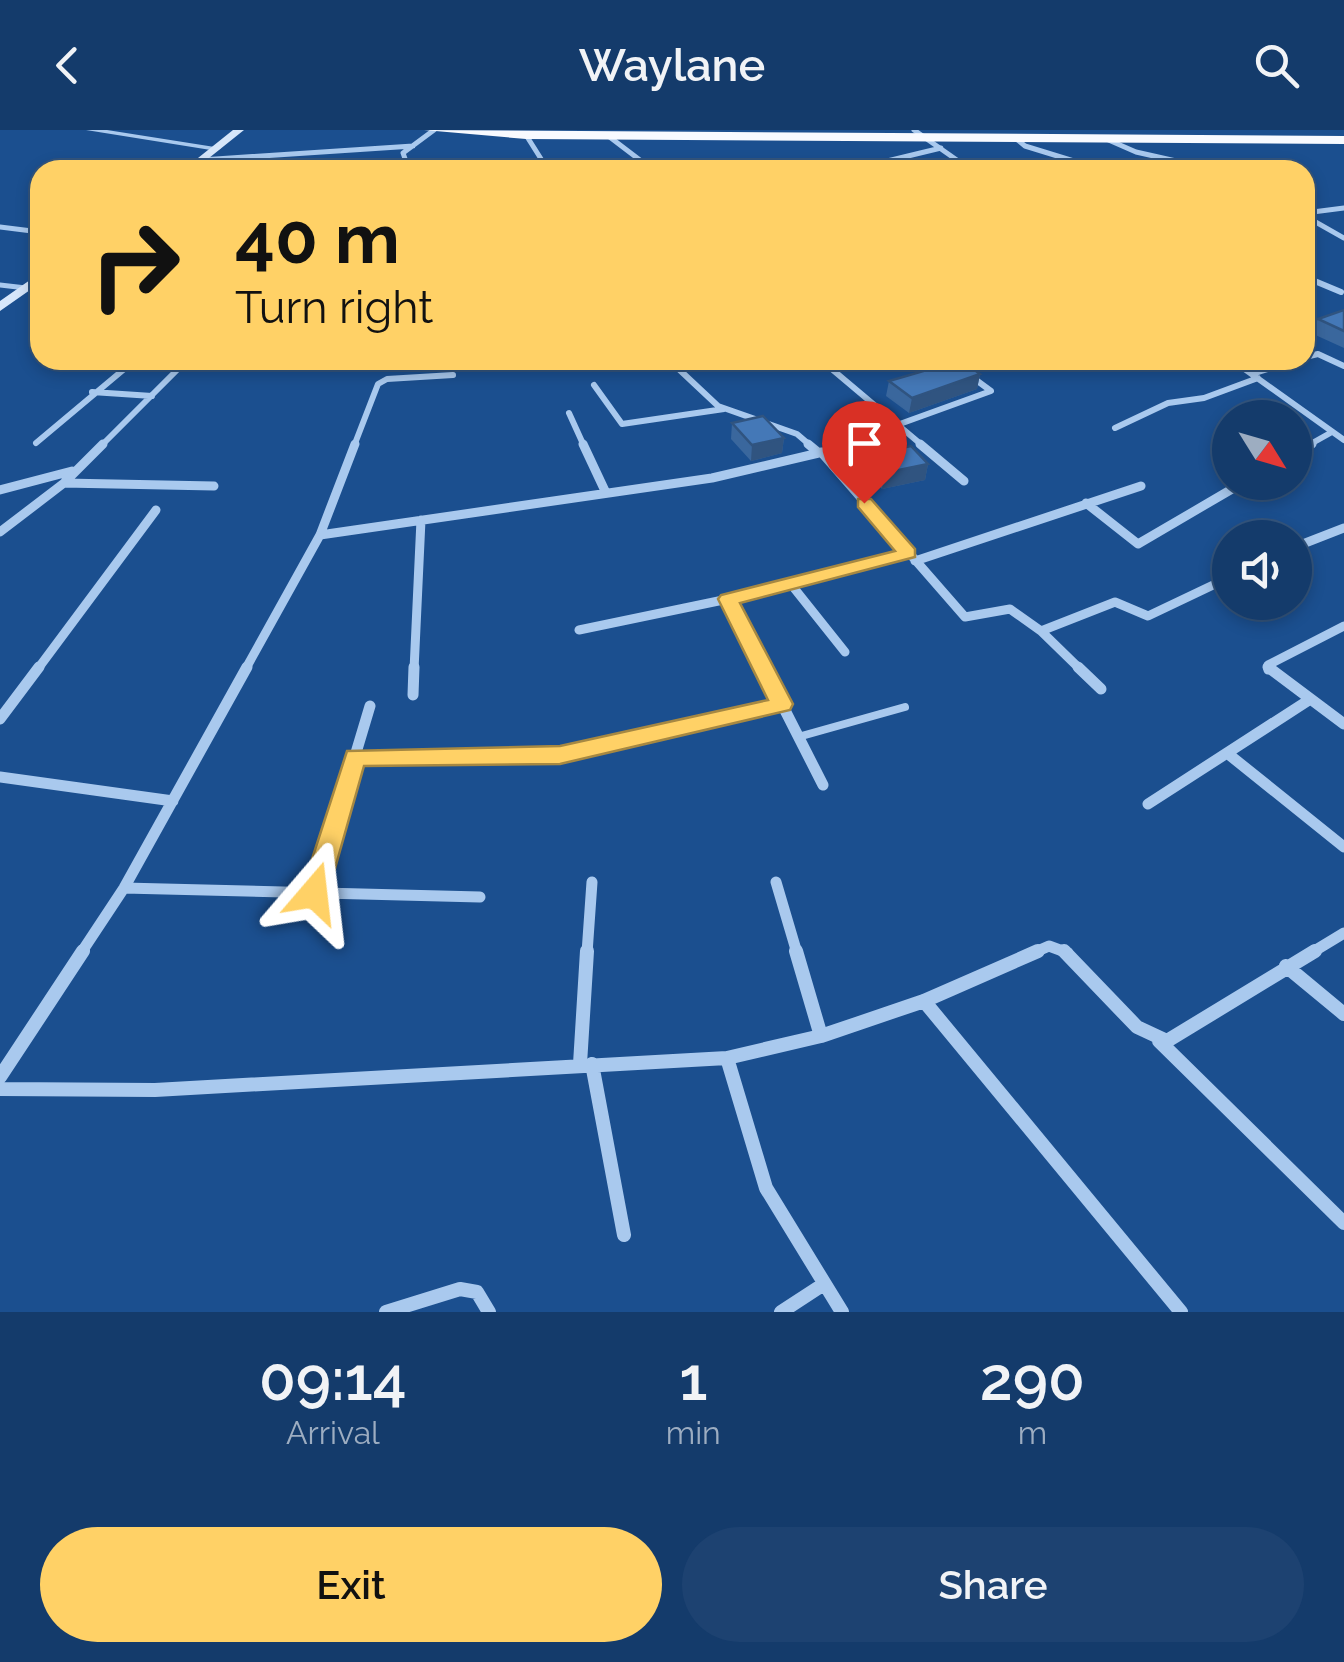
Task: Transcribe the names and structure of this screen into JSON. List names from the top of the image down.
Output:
{
  "north": "bottom right",
  "page": {
    "header": "Waylane",
    "turn": ["40 m", "Turn right"],
    "eta": [
      "09:14",
      "Arrival",
      "1",
      "min",
      "290",
      "m"
    ],
    "buttons": ["Exit", "Share"]
  }
}
